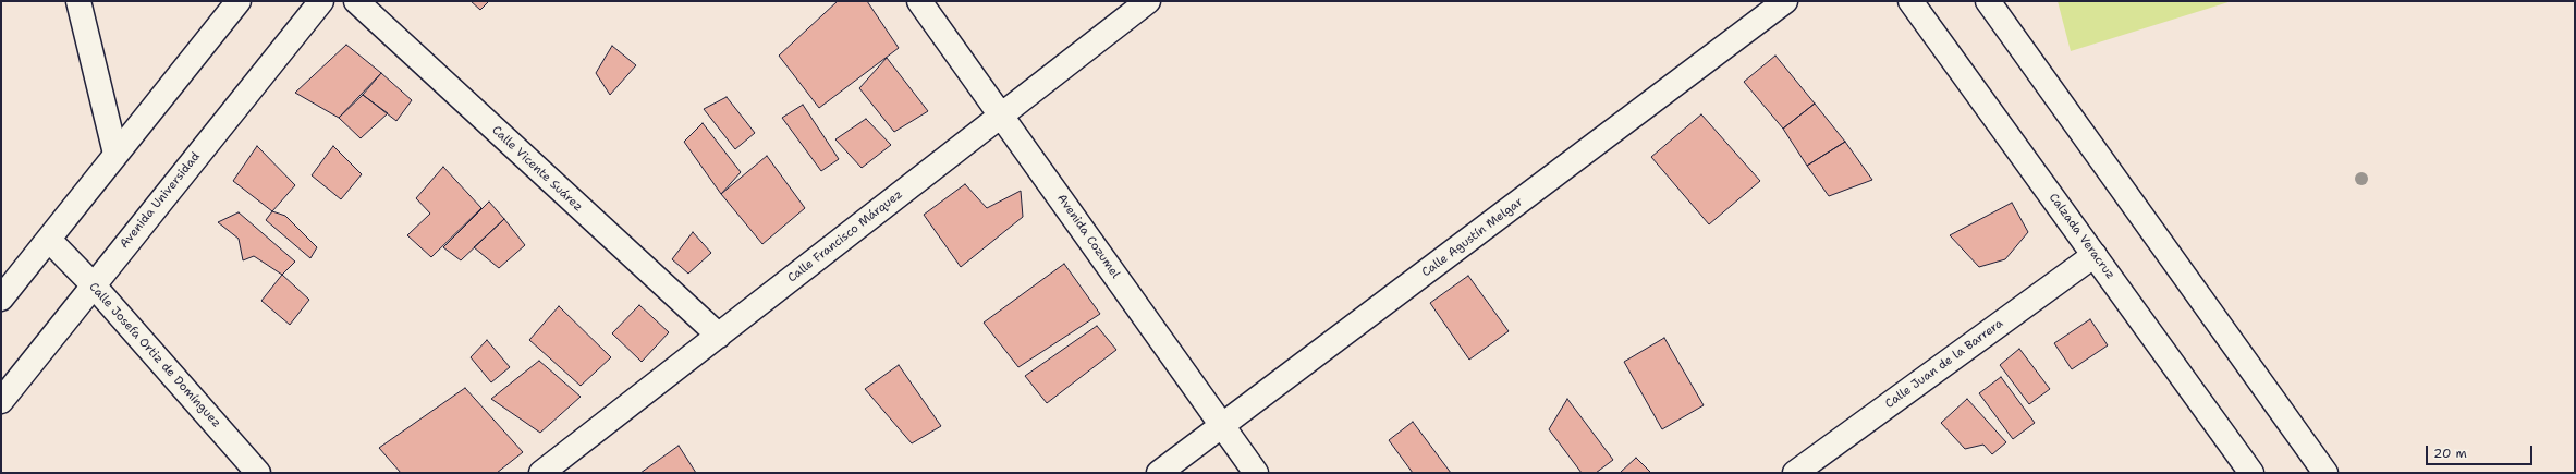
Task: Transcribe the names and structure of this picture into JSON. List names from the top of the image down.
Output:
{
  "streets": {
    "street": [
      "Calle Vicente Suárez",
      "Avenida Universidad",
      "Calle Francisco Márquez",
      "Avenida Cozumel",
      "Calzada Veracruz",
      "Calle Agustín Melgar",
      "Calle Josefa Ortiz de Domínguez",
      "Calle Juan de la Barrera"
    ]
  },
  "crossings": [
    ["Calle Vicente Suárez", "Calle Francisco Márquez"],
    ["Avenida Universidad", "Calle Josefa Ortiz de Domínguez"],
    ["Calle Francisco Márquez", "Avenida Cozumel"],
    ["Avenida Cozumel", "Calle Agustín Melgar"],
    ["Calzada Veracruz", "Calle Juan de la Barrera"]
  ],
  "scale_bar": "20 m"
}
